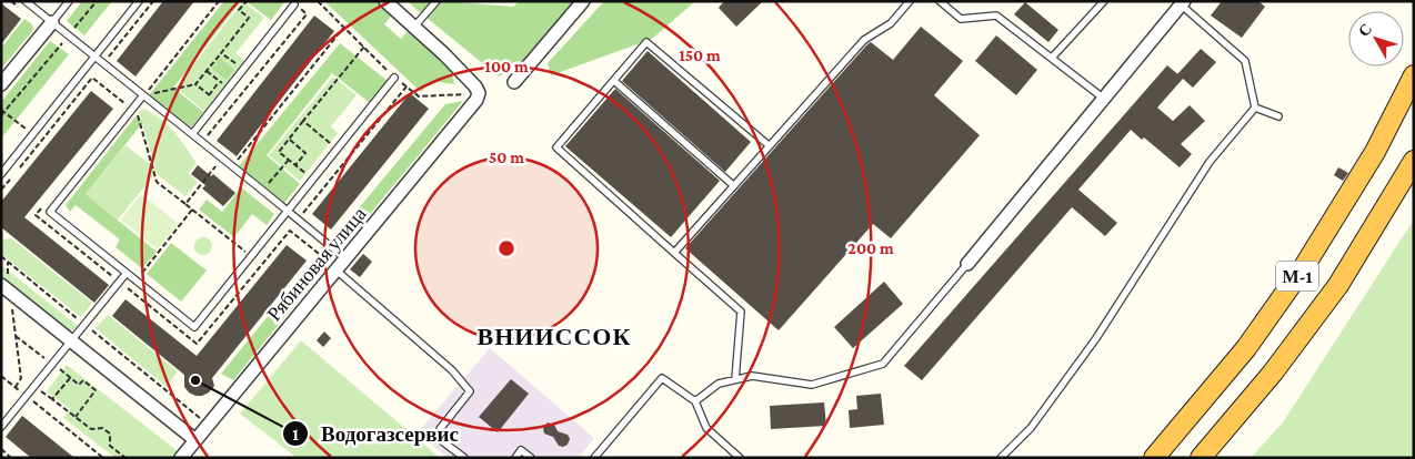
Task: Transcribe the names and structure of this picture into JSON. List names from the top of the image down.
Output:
{
  "streets": {
    "highway": ["М-1"],
    "street": ["Рябиновая улица"]
  },
  "districts": ["ВНИИССОК"],
  "places": ["Водогазсервис"],
  "north": "top left",
  "rings": [
    "150 m",
    "100 m",
    "50 m",
    "200 m"
  ]
}
